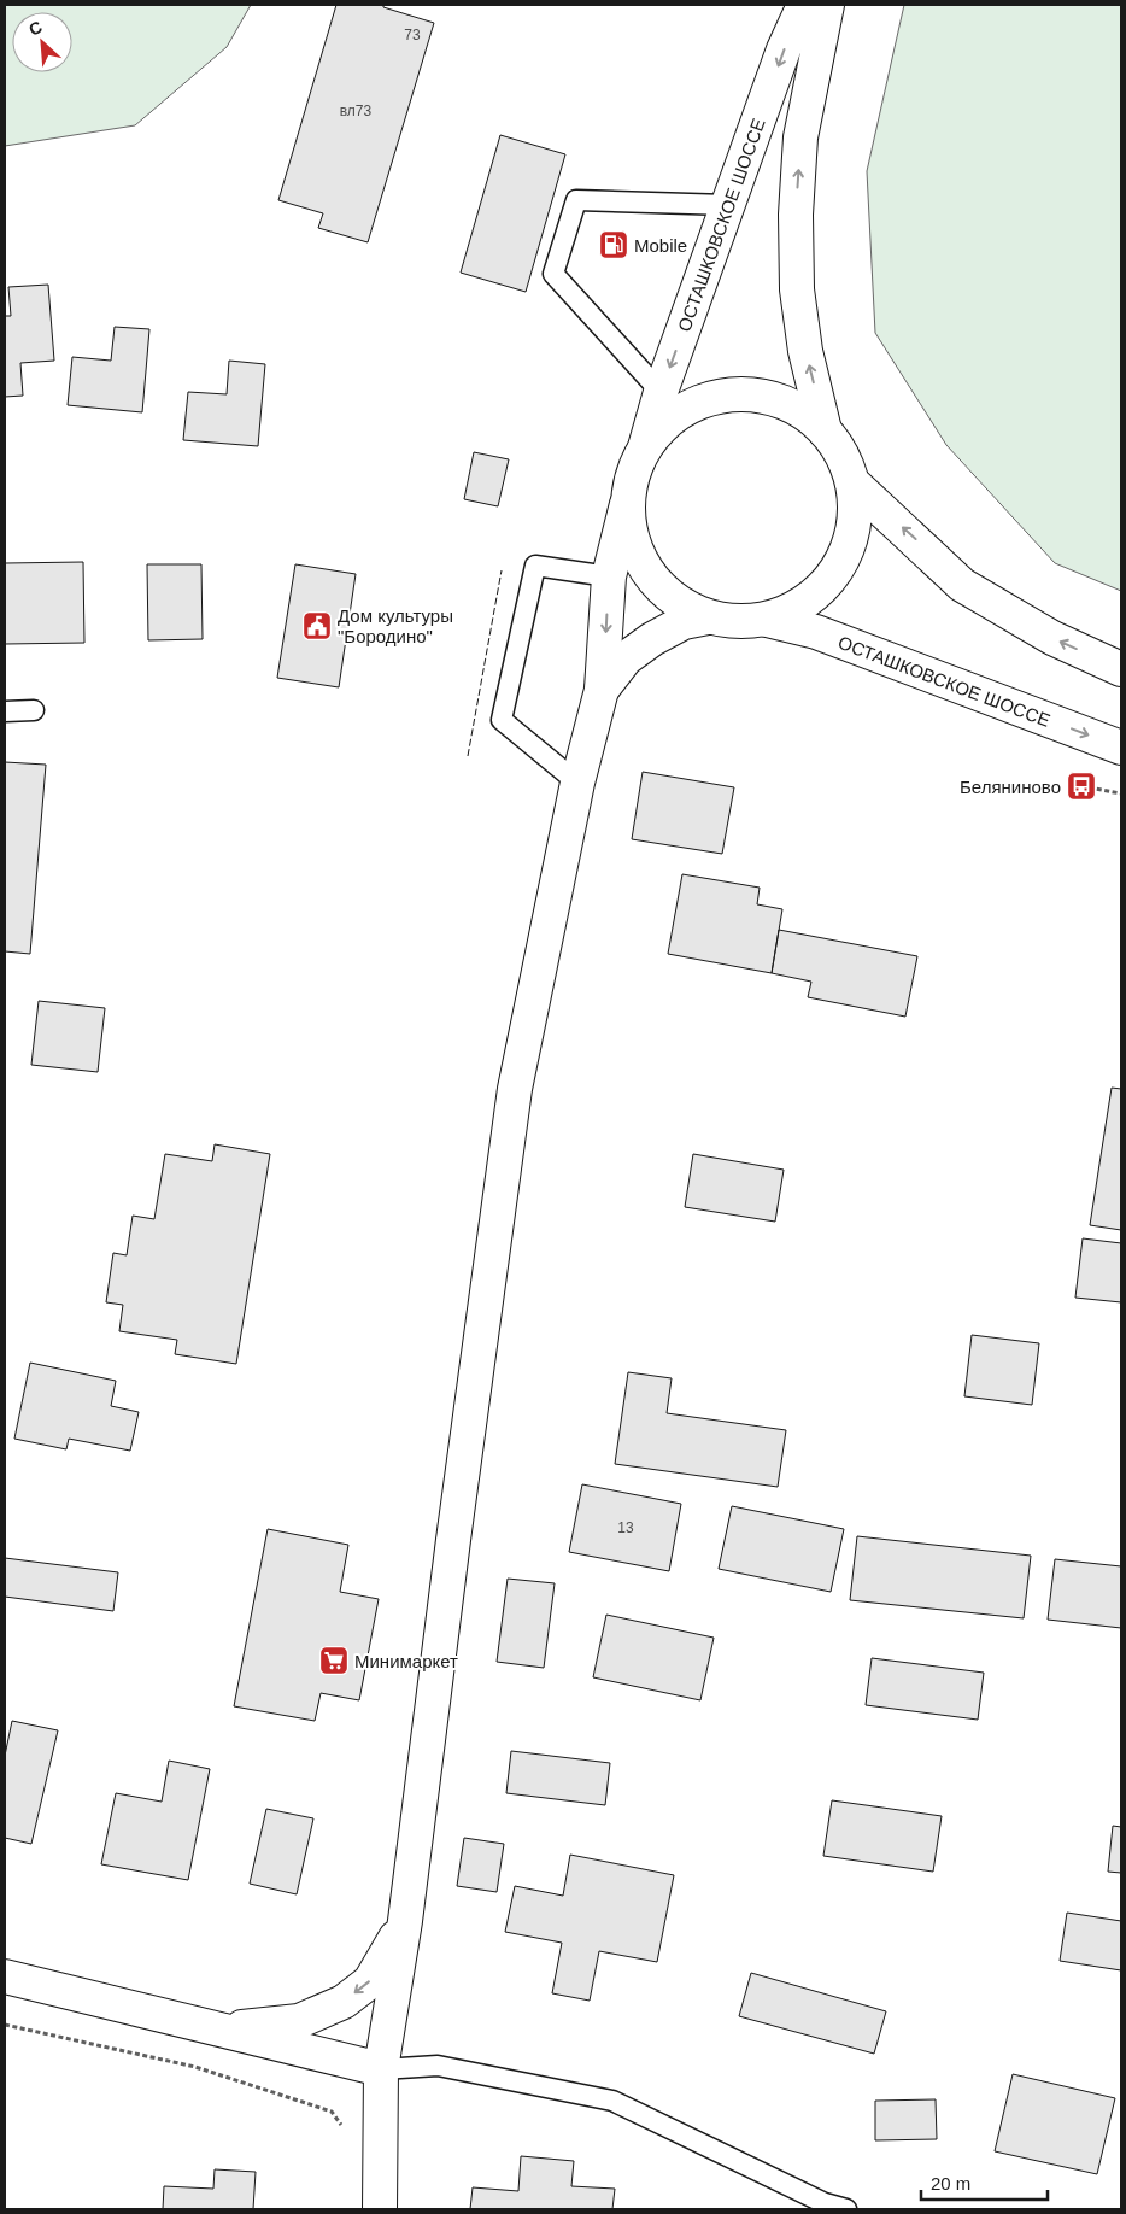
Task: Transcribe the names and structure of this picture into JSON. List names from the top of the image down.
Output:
{
  "streets": {
    "street": ["ОСТАШКОВСКОЕ ШОССЕ"]
  },
  "places": {
    "fuel station": ["Mobile"],
    "public building": ["Дом культуры \"Бородино\""],
    "bus stop": ["Беляниново"],
    "supermarket": ["Минимаркет"]
  },
  "house_numbers": ["73", "вл73", "13"],
  "scale_bar": "20 m",
  "north": "top left"
}
